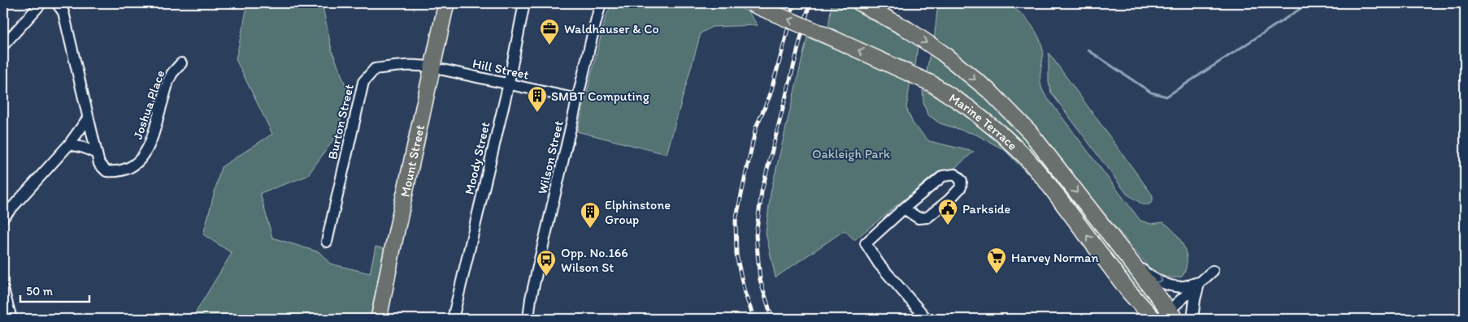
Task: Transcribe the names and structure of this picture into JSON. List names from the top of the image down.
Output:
{
  "streets": {
    "highway": ["Marine Terrace", "Mount Street"],
    "street": [
      "Hill Street",
      "Joshua Place",
      "Burton Street",
      "Wilson Street",
      "Moody Street"
    ]
  },
  "crossings": [
    ["Hill Street", "Burton Street"],
    ["Hill Street", "Wilson Street"],
    ["Hill Street", "Moody Street"],
    ["Hill Street", "Mount Street"],
    ["Burton Street", "Mount Street"]
  ],
  "parks": ["Oakleigh Park"],
  "places": {
    "office": ["Waldhauser & Co"],
    "building": ["SMBT Computing", "Elphinstone Group"],
    "public building": ["Parkside"],
    "supermarket": ["Harvey Norman"],
    "bus stop": ["Opp. No.166 Wilson St"]
  },
  "scale_bar": "50 m"
}
